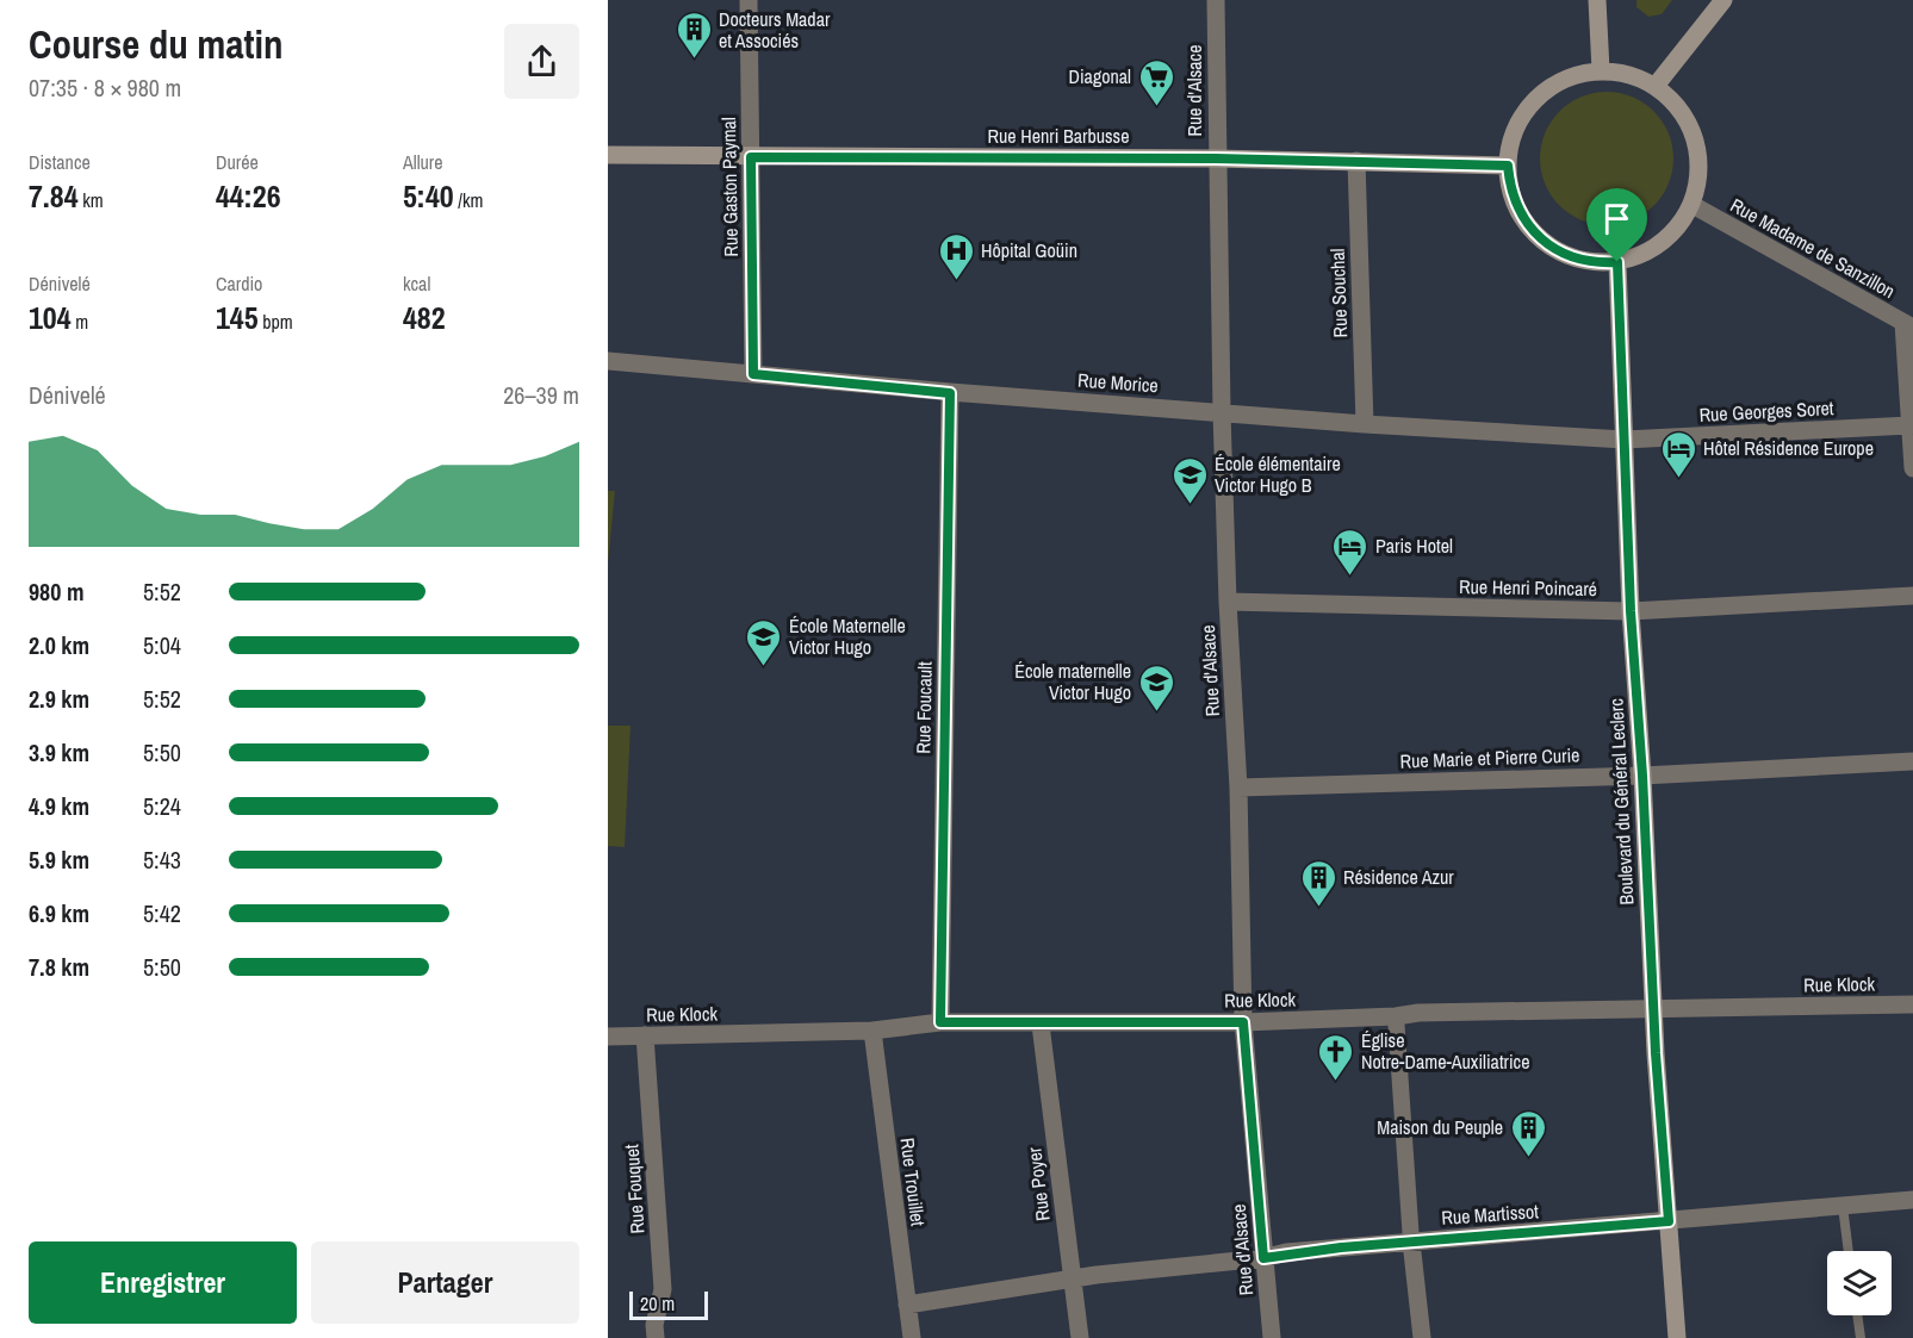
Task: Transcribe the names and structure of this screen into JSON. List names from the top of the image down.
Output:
{
  "streets": {
    "main road": ["Rue Henri Barbusse", "Boulevard du Général Leclerc"],
    "street": [
      "Rue d'Alsace",
      "Rue Gaston Paymal",
      "Rue Madame de Sanzillon",
      "Rue Souchal",
      "Rue Morice",
      "Rue Georges Soret",
      "Rue Henri Poincaré",
      "Rue Foucault",
      "Rue Marie et Pierre Curie",
      "Rue Klock",
      "Rue Trouillet",
      "Rue Poyer",
      "Rue Fouquet",
      "Rue Martissot"
    ]
  },
  "crossings": [
    ["Rue d'Alsace", "Rue Henri Barbusse"],
    ["Rue d'Alsace", "Rue Morice"],
    ["Rue d'Alsace", "Rue Henri Poincaré"],
    ["Rue d'Alsace", "Rue Marie et Pierre Curie"],
    ["Rue d'Alsace", "Rue Klock"],
    ["Rue d'Alsace", "Rue Martissot"],
    ["Rue Henri Barbusse", "Rue Gaston Paymal"],
    ["Rue Henri Barbusse", "Rue Madame de Sanzillon"],
    ["Rue Henri Barbusse", "Rue Souchal"],
    ["Rue Henri Barbusse", "Boulevard du Général Leclerc"],
    ["Rue Gaston Paymal", "Rue Morice"],
    ["Rue Madame de Sanzillon", "Boulevard du Général Leclerc"],
    ["Rue Souchal", "Rue Morice"],
    ["Rue Morice", "Rue Georges Soret"],
    ["Rue Morice", "Rue Foucault"],
    ["Rue Morice", "Boulevard du Général Leclerc"],
    ["Rue Georges Soret", "Boulevard du Général Leclerc"],
    ["Rue Henri Poincaré", "Boulevard du Général Leclerc"],
    ["Rue Foucault", "Rue Klock"],
    ["Rue Marie et Pierre Curie", "Boulevard du Général Leclerc"],
    ["Boulevard du Général Leclerc", "Rue Klock"],
    ["Boulevard du Général Leclerc", "Rue Martissot"],
    ["Rue Klock", "Rue Trouillet"],
    ["Rue Klock", "Rue Poyer"],
    ["Rue Klock", "Rue Fouquet"],
    ["Rue Trouillet", "Rue Martissot"],
    ["Rue Poyer", "Rue Martissot"]
  ],
  "places": {
    "building": ["Docteurs Madar et Associés", "Résidence Azur", "Maison du Peuple"],
    "supermarket": ["Diagonal"],
    "hospital": ["Hôpital Goüin"],
    "hotel": ["Hôtel Résidence Europe", "Paris Hotel"],
    "school or university": ["École élémentaire Victor Hugo B", "École Maternelle Victor Hugo", "École maternelle Victor Hugo"],
    "church": ["Église Notre-Dame-Auxiliatrice"]
  },
  "scale_bar": "20 m",
  "page": {
    "heading": ["Course du matin", "07:35 · 8 × 980 m"],
    "stats": [
      ["Distance", "7.84 km"],
      ["Durée", "44:26"],
      ["Allure", "5:40 /km"],
      ["Dénivelé", "104 m"],
      ["Cardio", "145 bpm"],
      ["kcal", "482"]
    ],
    "chart": ["Dénivelé", "26–39 m"],
    "list": [
      {
        "name": "980 m",
        "note": "5:52"
      },
      {
        "name": "2.0 km",
        "note": "5:04"
      },
      {
        "name": "2.9 km",
        "note": "5:52"
      },
      {
        "name": "3.9 km",
        "note": "5:50"
      },
      {
        "name": "4.9 km",
        "note": "5:24"
      },
      {
        "name": "5.9 km",
        "note": "5:43"
      },
      {
        "name": "6.9 km",
        "note": "5:42"
      },
      {
        "name": "7.8 km",
        "note": "5:50"
      }
    ],
    "buttons": ["Enregistrer", "Partager"],
    "scale": "20 m"
  }
}
